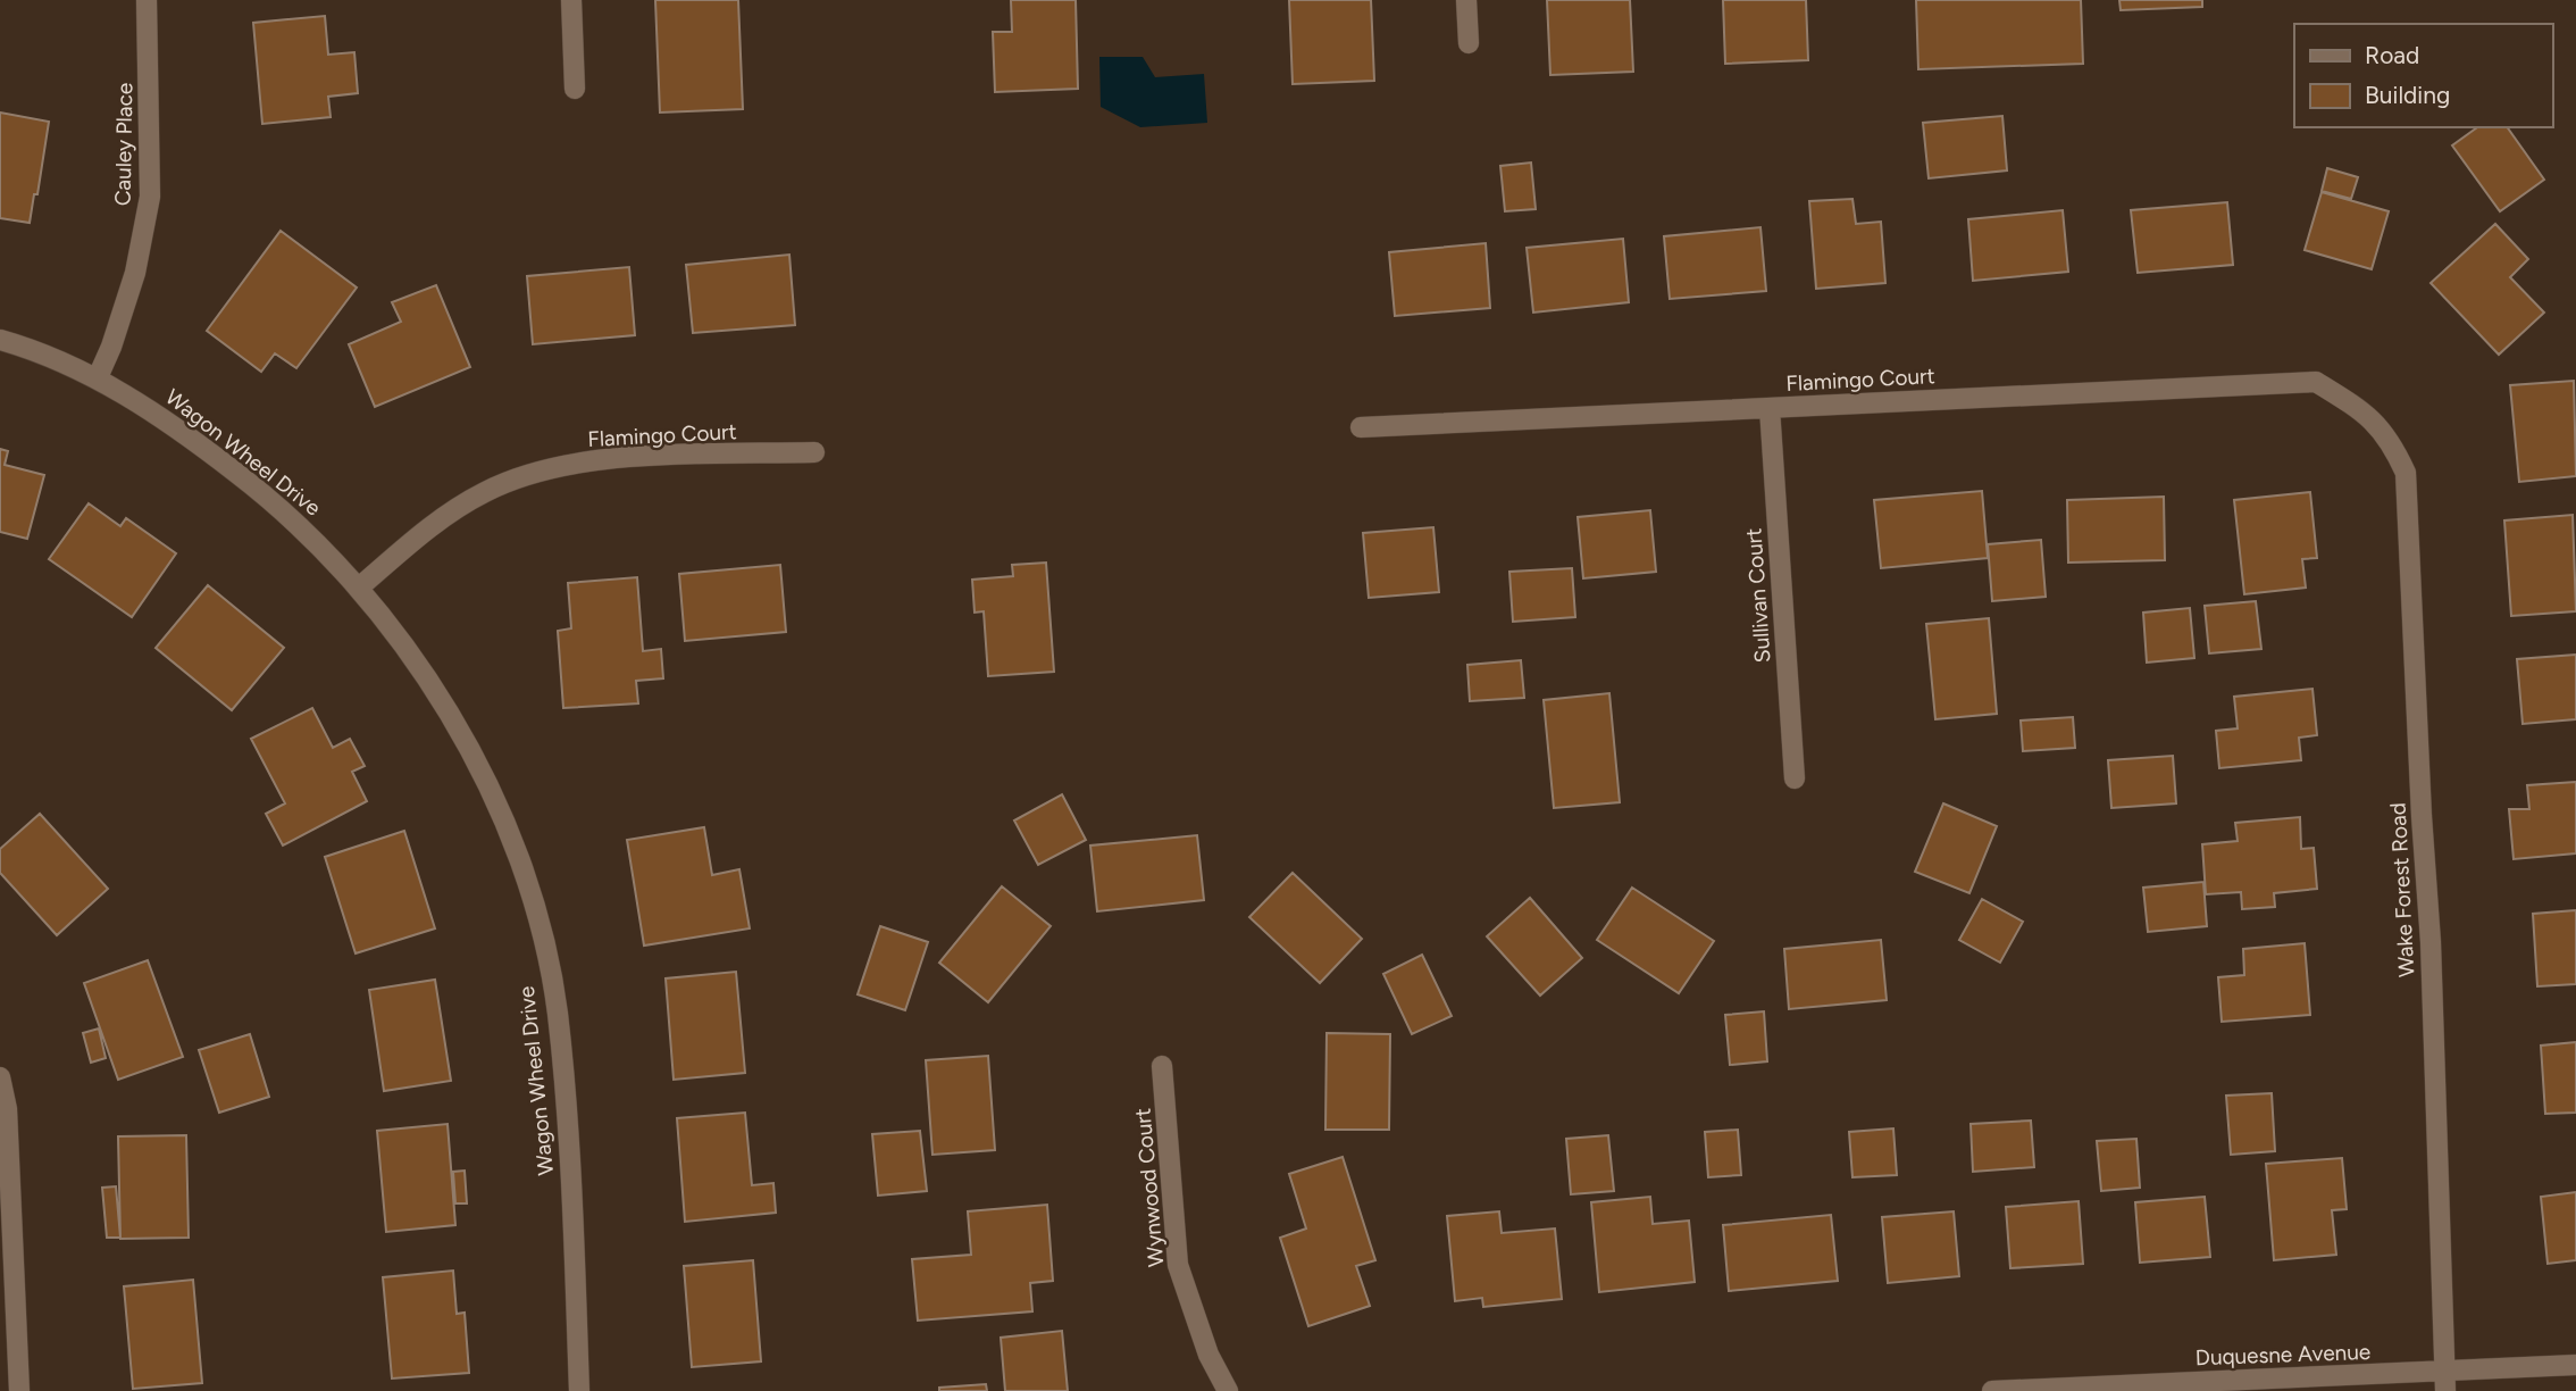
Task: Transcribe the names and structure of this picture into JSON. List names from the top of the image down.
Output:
{
  "streets": {
    "street": [
      "Cauley Place",
      "Flamingo Court",
      "Wagon Wheel Drive",
      "Sullivan Court",
      "Wake Forest Road",
      "Wynwood Court",
      "Duquesne Avenue"
    ]
  },
  "crossings": [
    ["Cauley Place", "Wagon Wheel Drive"],
    ["Flamingo Court", "Wagon Wheel Drive"],
    ["Flamingo Court", "Sullivan Court"],
    ["Flamingo Court", "Wake Forest Road"],
    ["Wake Forest Road", "Duquesne Avenue"]
  ],
  "legend": ["Road", "Building"]
}
